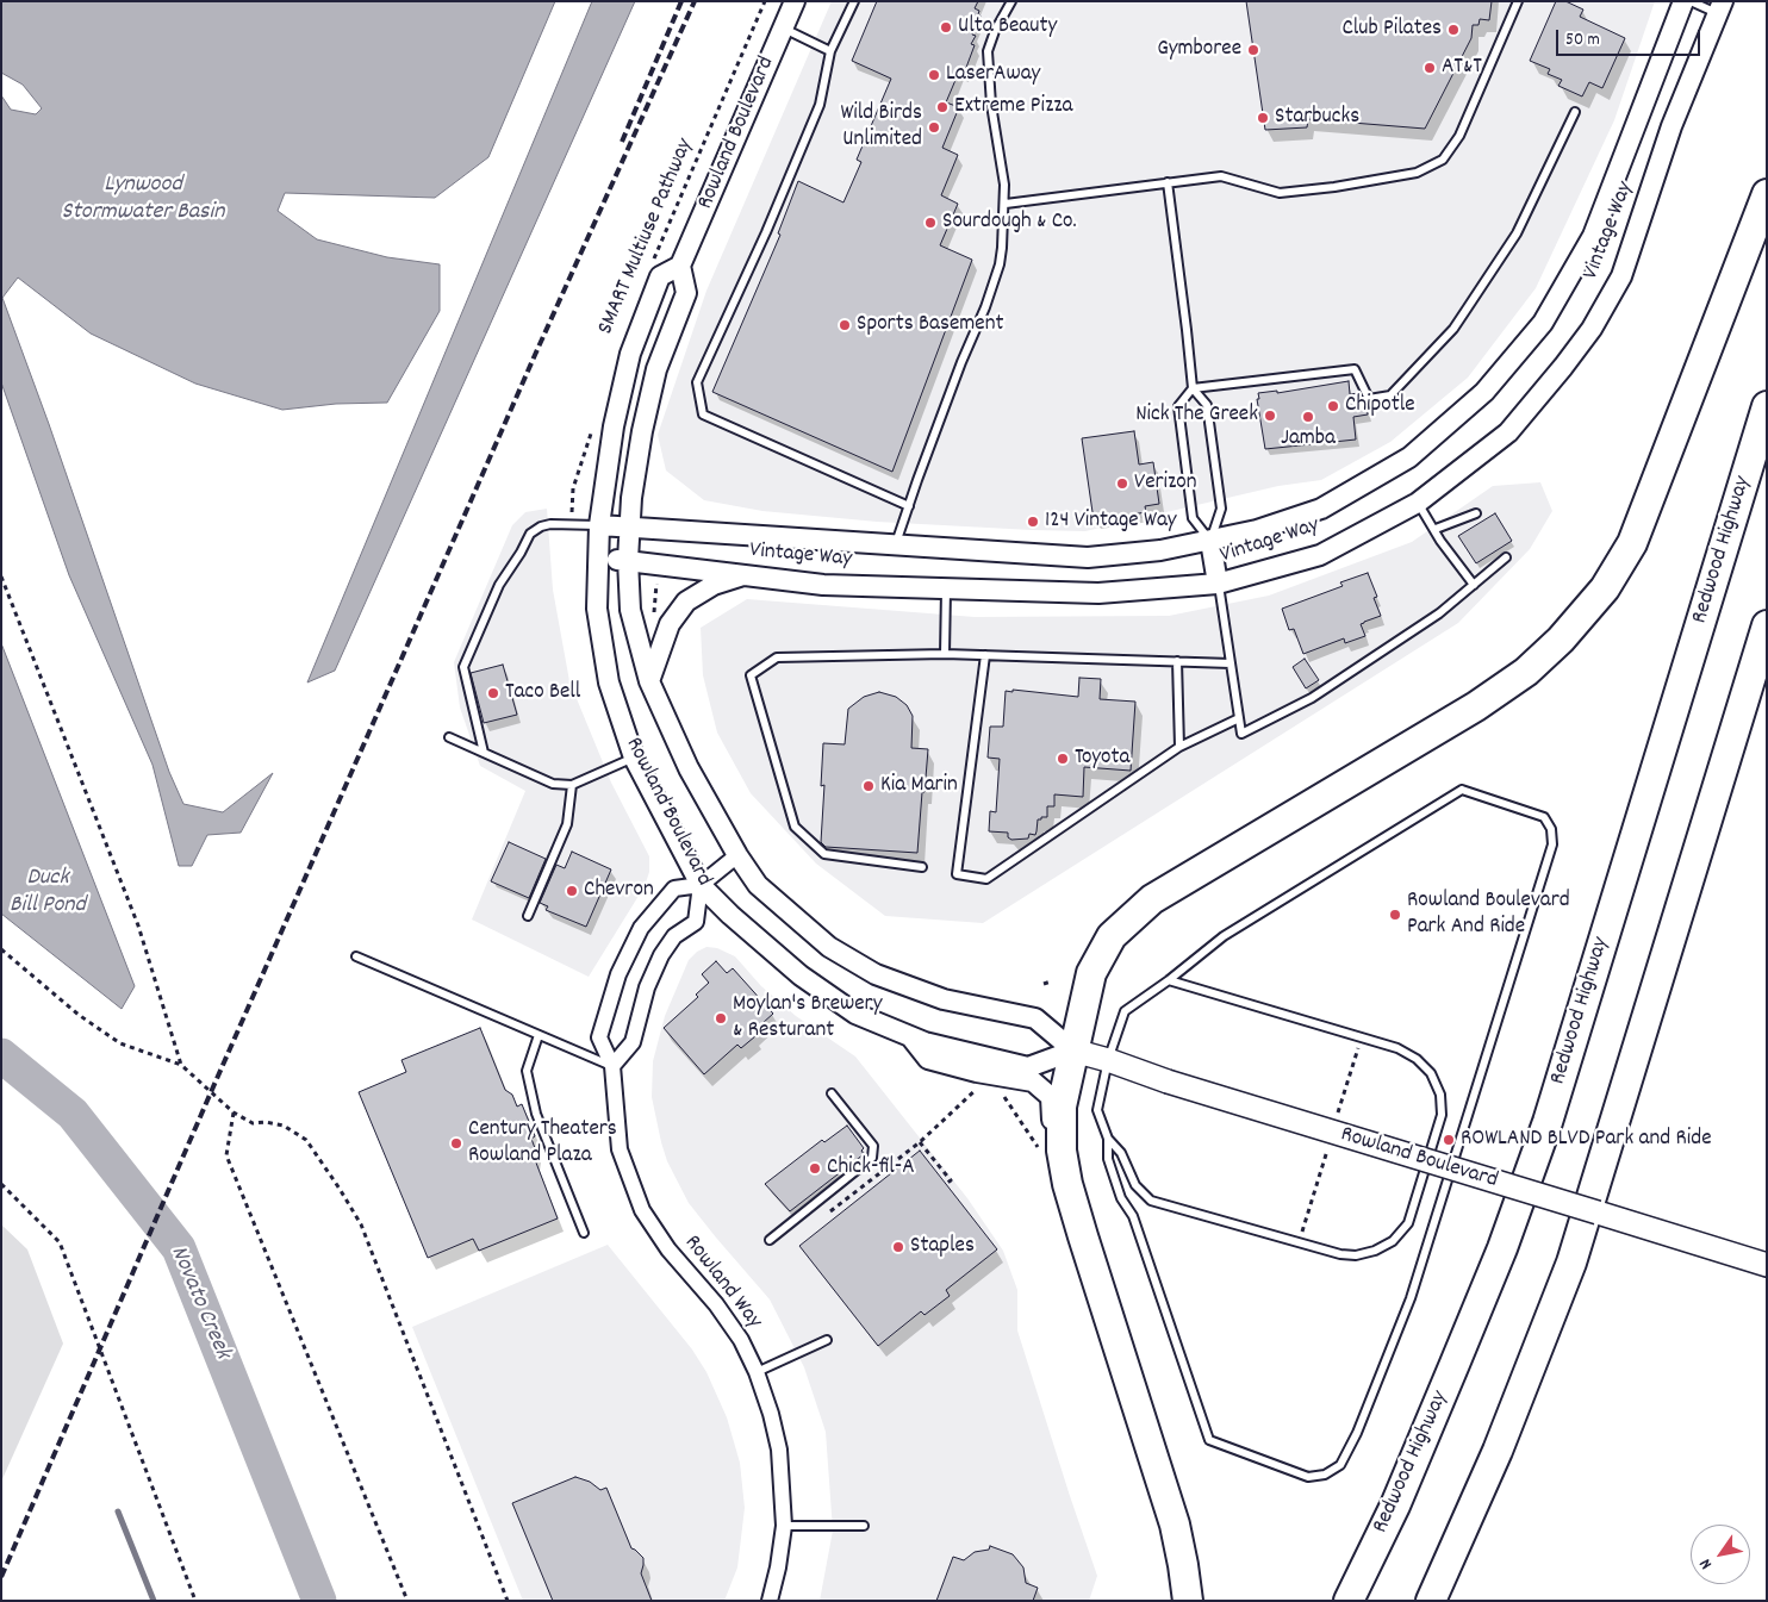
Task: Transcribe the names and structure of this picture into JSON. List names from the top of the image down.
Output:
{
  "streets": {
    "highway": ["Redwood Highway"],
    "main road": ["Rowland Boulevard"],
    "street": ["Vintage Way", "Rowland Way"],
    "path": ["SMART Multiuse Pathway"]
  },
  "crossings": [
    ["Rowland Boulevard", "Vintage Way"],
    ["Rowland Boulevard", "Rowland Way"]
  ],
  "water": ["Lynwood Stormwater Basin", "Duck Bill Pond", "Novato Creek"],
  "places": [
    "Ulta Beauty",
    "Club Pilates",
    "Gymboree",
    "AT&T",
    "LaserAway",
    "Extreme Pizza",
    "Starbucks",
    "Wild Birds Unlimited",
    "Sourdough & Co.",
    "Sports Basement",
    "Chipotle",
    "Nick The Greek",
    "Jamba",
    "Verizon",
    "124 Vintage Way",
    "Taco Bell",
    "Toyota",
    "Kia Marin",
    "Chevron",
    "Rowland Boulevard Park And Ride",
    "Moylan's Brewery & Resturant",
    "ROWLAND BLVD Park and Ride",
    "Century Theaters Rowland Plaza",
    "Chick-fil-A",
    "Staples"
  ],
  "scale_bar": "50 m",
  "north": "bottom left"
}
